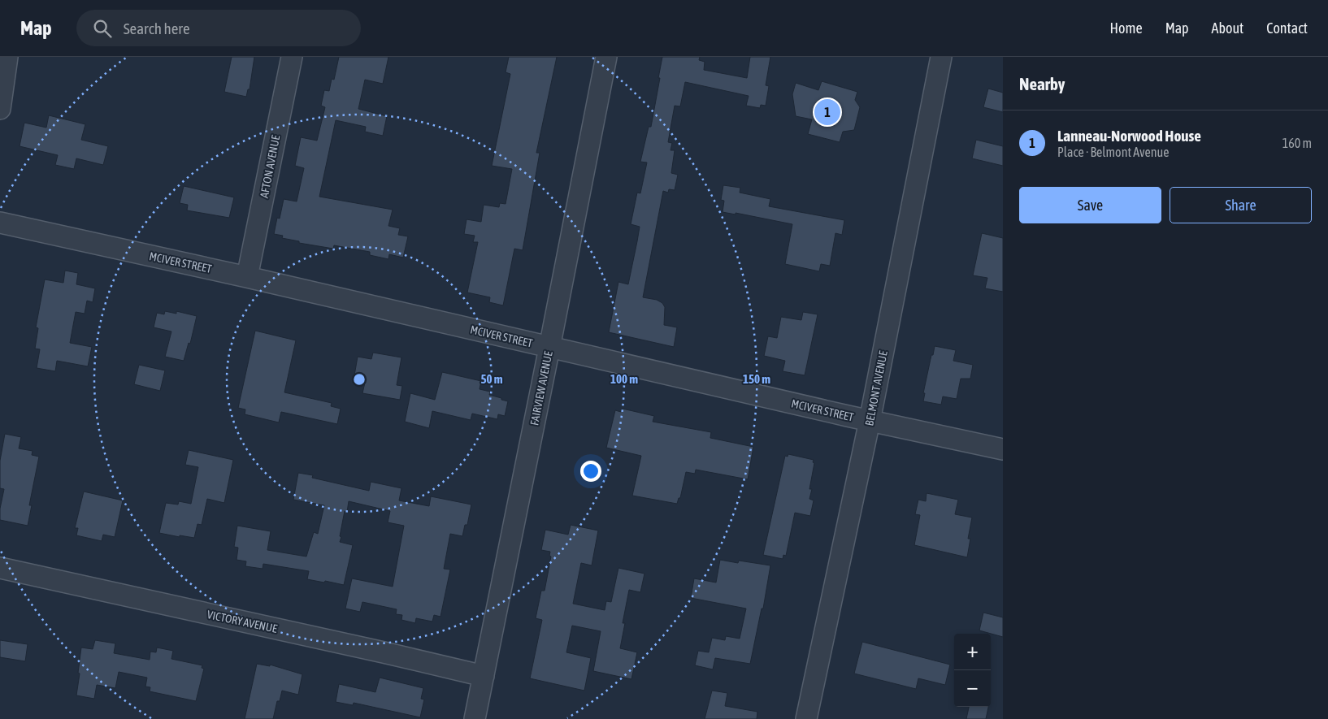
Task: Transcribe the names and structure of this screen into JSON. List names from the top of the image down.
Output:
{
  "streets": {
    "street": [
      "AFTON AVENUE",
      "MCIVER STREET",
      "FAIRVIEW AVENUE",
      "BELMONT AVENUE",
      "VICTORY AVENUE"
    ]
  },
  "crossings": [
    ["AFTON AVENUE", "MCIVER STREET"],
    ["MCIVER STREET", "FAIRVIEW AVENUE"],
    ["MCIVER STREET", "BELMONT AVENUE"],
    ["FAIRVIEW AVENUE", "VICTORY AVENUE"]
  ],
  "page": {
    "header": "Map",
    "search": "Search here",
    "nav": [
      "Home",
      "Map",
      "About",
      "Contact"
    ],
    "heading": "Nearby",
    "pins": "1",
    "list": [
      {
        "mark": "1",
        "name": "Lanneau-Norwood House",
        "note": "Place · Belmont Avenue",
        "value": "160 m"
      }
    ],
    "buttons": ["Save", "Share"],
    "map_buttons": ["+", "−"]
  },
  "rings": ["50 m", "100 m", "150 m"]
}
